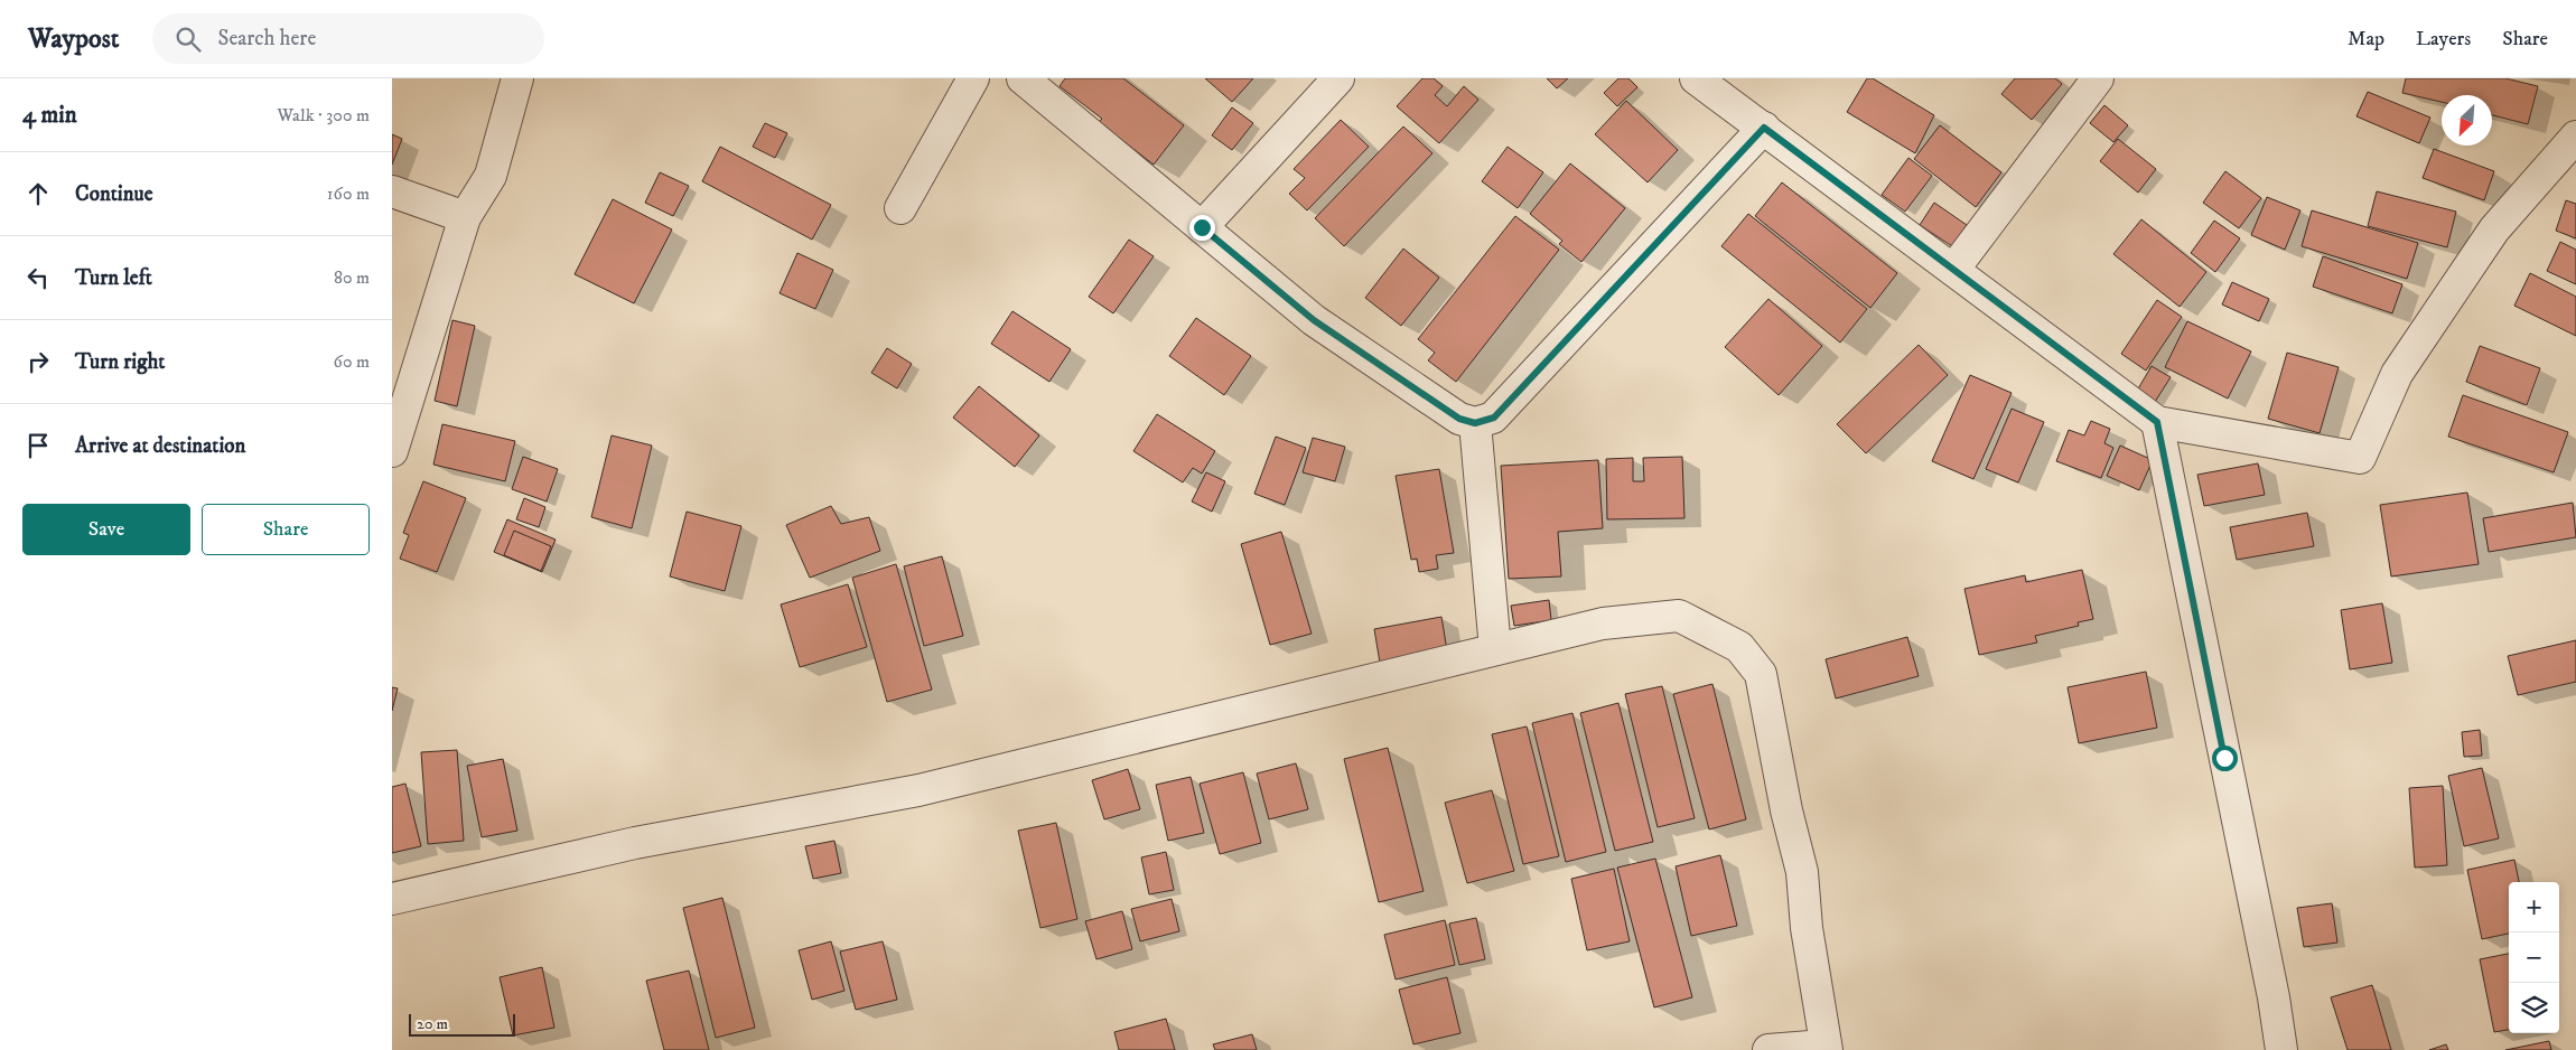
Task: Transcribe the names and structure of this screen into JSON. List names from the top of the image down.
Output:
{
  "scale_bar": "20 m",
  "north": "bottom left",
  "page": {
    "header": "Waypost",
    "search": "Search here",
    "nav": ["Map", "Layers", "Share"],
    "heading": ["4 min", "Walk · 300 m"],
    "list": [
      ["Continue", "160 m"],
      ["Turn left", "80 m"],
      ["Turn right", "60 m"],
      "Arrive at destination"
    ],
    "buttons": ["Save", "Share"],
    "map_buttons": ["+", "−"],
    "scale": "20 m"
  }
}
